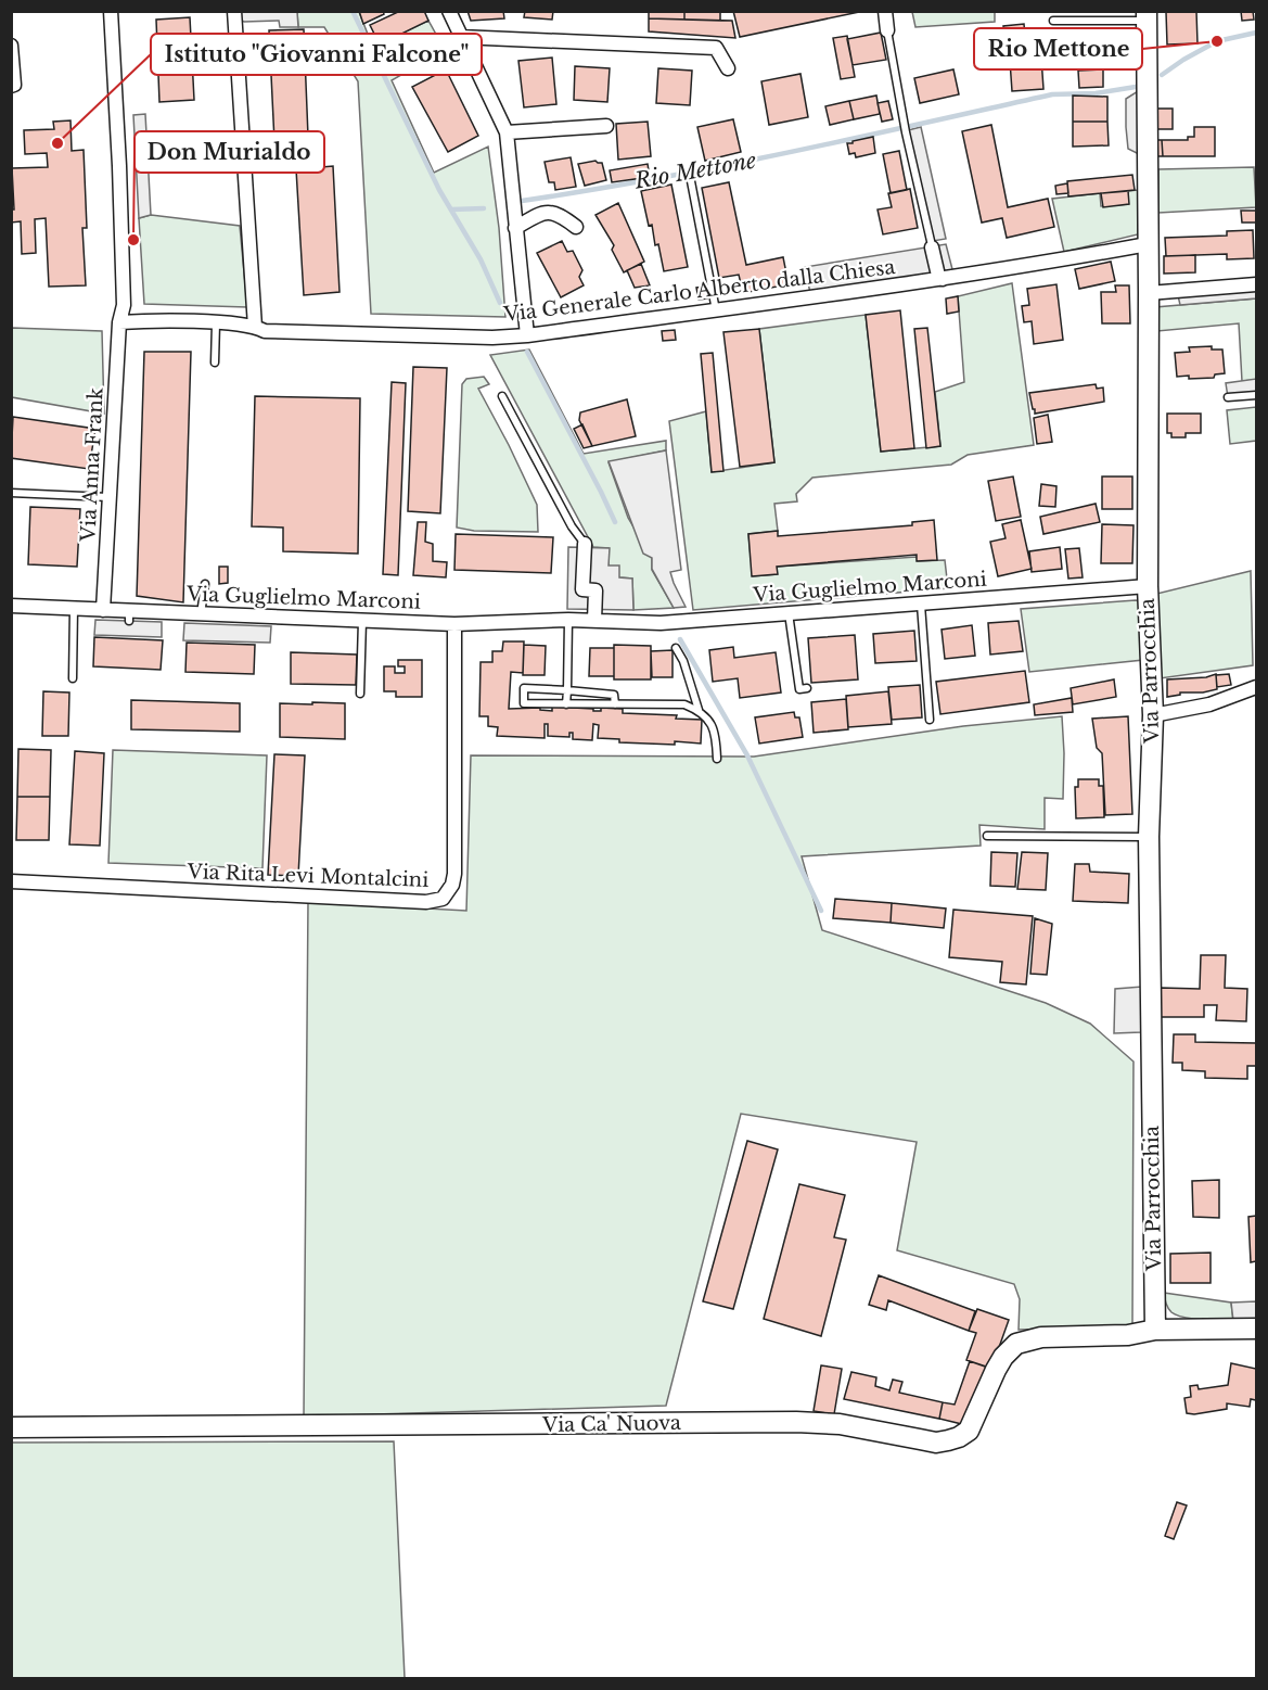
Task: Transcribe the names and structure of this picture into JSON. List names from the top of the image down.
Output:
{
  "streets": {
    "street": [
      "Via Generale Carlo Alberto dalla Chiesa",
      "Via Anna Frank",
      "Via Guglielmo Marconi",
      "Via Parrocchia",
      "Via Rita Levi Montalcini",
      "Via Ca' Nuova"
    ]
  },
  "crossings": [
    ["Via Generale Carlo Alberto dalla Chiesa", "Via Anna Frank"],
    ["Via Generale Carlo Alberto dalla Chiesa", "Via Parrocchia"],
    ["Via Anna Frank", "Via Guglielmo Marconi"],
    ["Via Guglielmo Marconi", "Via Parrocchia"],
    ["Via Guglielmo Marconi", "Via Rita Levi Montalcini"],
    ["Via Parrocchia", "Via Ca' Nuova"]
  ],
  "water": ["Rio Mettone"],
  "places": ["Rio Mettone", "Istituto \"Giovanni Falcone\"", "Don Murialdo"]
}
